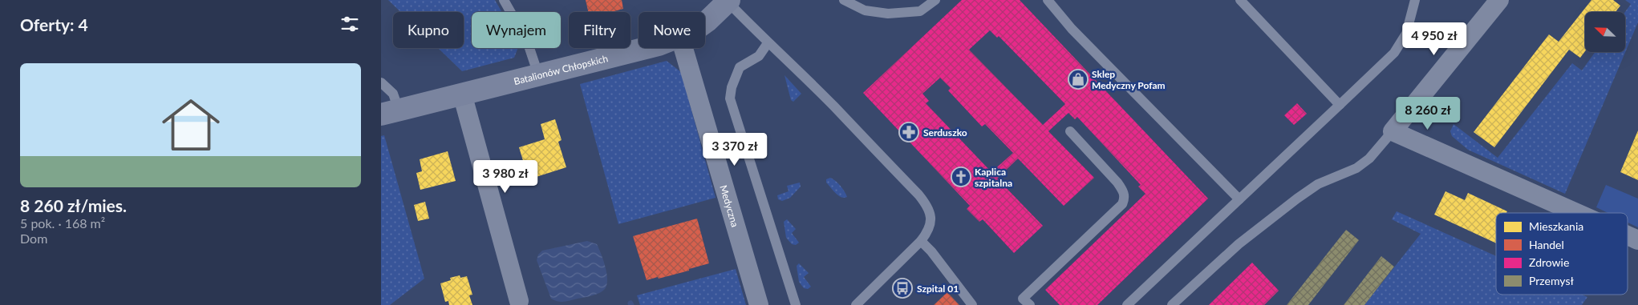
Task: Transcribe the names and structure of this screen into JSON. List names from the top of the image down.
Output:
{
  "streets": {
    "street": ["Batalionów Chłopskich", "Medyczna"]
  },
  "places": {
    "shop": ["Sklep Medyczny Pofam"],
    "pharmacy": ["Serduszko"],
    "church": ["Kaplica szpitalna"],
    "bus stop": ["Szpital 01"]
  },
  "legend": [
    "Mieszkania",
    "Handel",
    "Zdrowie",
    "Przemysł"
  ],
  "north": "top left",
  "page": {
    "heading": "Oferty: 4",
    "chip": [
      "Kupno",
      "Wynajem",
      "Filtry",
      "Nowe"
    ],
    "price": [
      "4 950 zł",
      "8 260 zł",
      "3 370 zł",
      "3 980 zł"
    ],
    "list": [
      {
        "name": "8 260 zł/mies.",
        "note": "5 pok. · 168 m² · Dom"
      }
    ]
  }
}
